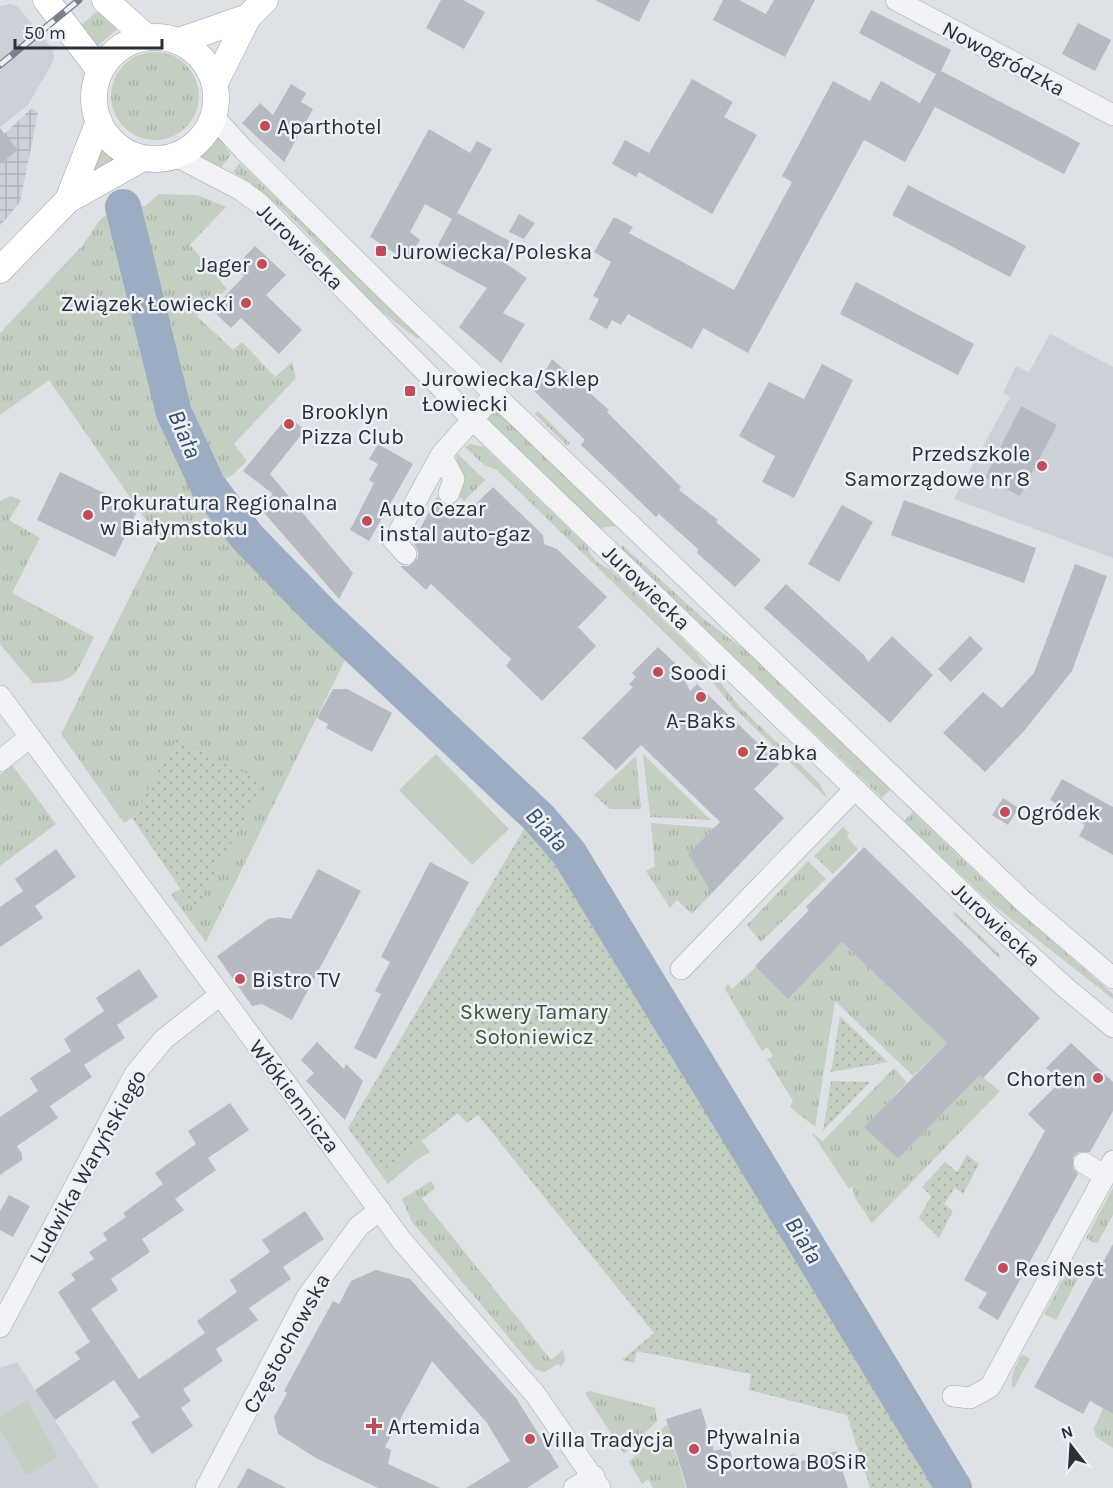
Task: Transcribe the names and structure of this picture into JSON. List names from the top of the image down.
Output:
{
  "streets": {
    "street": [
      "Nowogródzka",
      "Jurowiecka",
      "Włókiennicza",
      "Ludwika Waryńskiego",
      "Częstochowska"
    ]
  },
  "crossings": [
    ["Włókiennicza", "Ludwika Waryńskiego"],
    ["Włókiennicza", "Częstochowska"]
  ],
  "water": ["Biała"],
  "parks": ["Skwery Tamary Sołoniewicz"],
  "places": {
    "other": [
      "Aparthotel",
      "Jager",
      "Związek Łowiecki",
      "Brooklyn Pizza Club",
      "Przedszkole Samorządowe nr 8",
      "Prokuratura Regionalna w Białymstoku",
      "Auto Cezar instal auto-gaz",
      "Soodi",
      "A-Baks",
      "Żabka",
      "Ogródek",
      "Bistro TV",
      "Chorten",
      "ResiNest",
      "Villa Tradycja",
      "Pływalnia Sportowa BOSiR"
    ],
    "transit": ["Jurowiecka/Poleska", "Jurowiecka/Sklep Łowiecki"],
    "health": ["Artemida"]
  },
  "scale_bar": "50 m",
  "north": "top"
}
